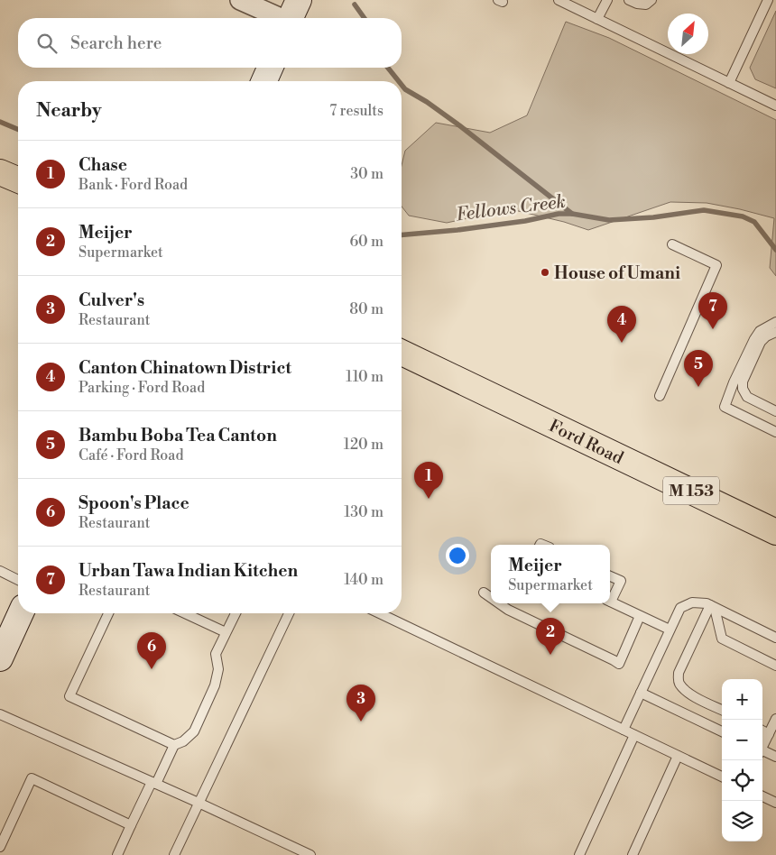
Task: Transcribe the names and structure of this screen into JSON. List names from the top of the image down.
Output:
{
  "streets": {
    "main road": ["Ford Road", "M 153"]
  },
  "water": ["Fellows Creek"],
  "places": ["House of Umani"],
  "north": "top right",
  "page": {
    "search": "Search here",
    "heading": ["Nearby", "7 results"],
    "list": [
      {
        "mark": "1",
        "name": "Chase",
        "note": "Bank · Ford Road",
        "value": "30 m"
      },
      {
        "mark": "2",
        "name": "Meijer",
        "note": "Supermarket",
        "value": "60 m"
      },
      {
        "mark": "3",
        "name": "Culver's",
        "note": "Restaurant",
        "value": "80 m"
      },
      {
        "mark": "4",
        "name": "Canton Chinatown District",
        "note": "Parking · Ford Road",
        "value": "110 m"
      },
      {
        "mark": "5",
        "name": "Bambu Boba Tea Canton",
        "note": "Café · Ford Road",
        "value": "120 m"
      },
      {
        "mark": "6",
        "name": "Spoon's Place",
        "note": "Restaurant",
        "value": "130 m"
      },
      {
        "mark": "7",
        "name": "Urban Tawa Indian Kitchen",
        "note": "Restaurant",
        "value": "140 m"
      }
    ],
    "pins": [
      "7",
      "4",
      "5",
      "1",
      "2",
      "6",
      "3"
    ],
    "popup": ["Meijer", "Supermarket"],
    "map_buttons": ["+", "−"]
  }
}
